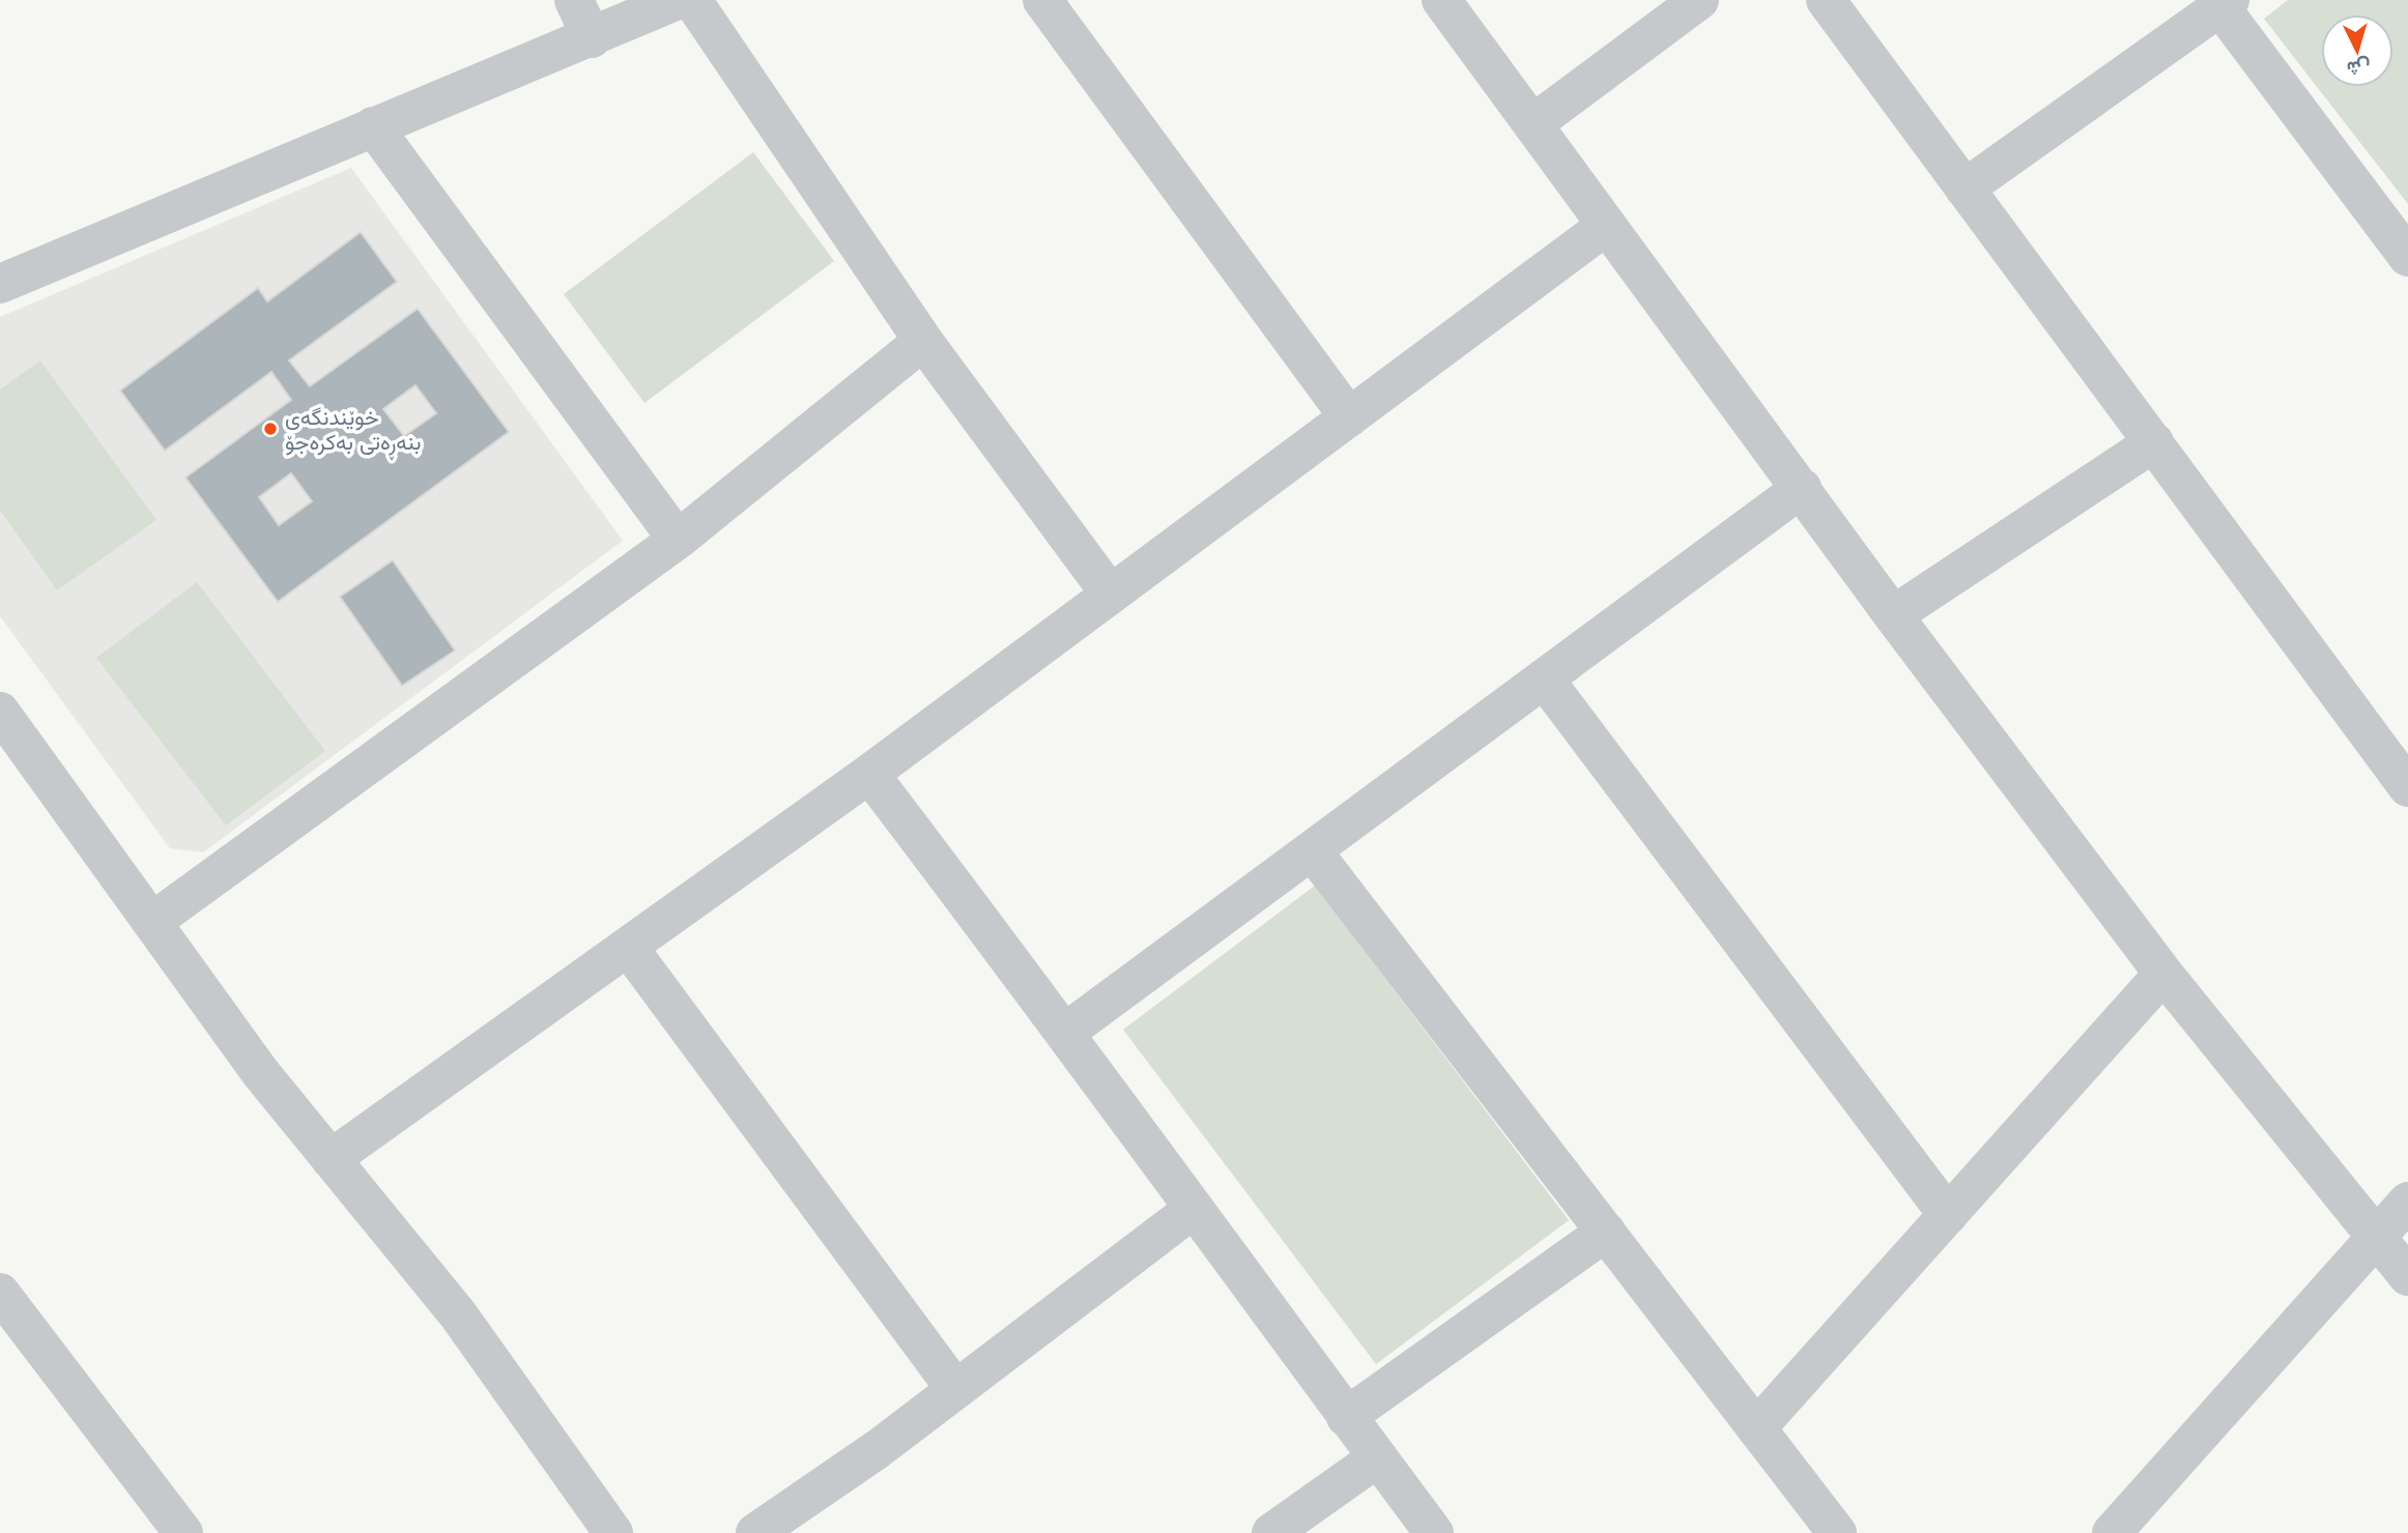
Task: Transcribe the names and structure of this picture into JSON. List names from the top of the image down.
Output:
{
  "places": ["خوێندنگەی بنەڕەتی بەکرەجۆ"],
  "north": "bottom"
}
